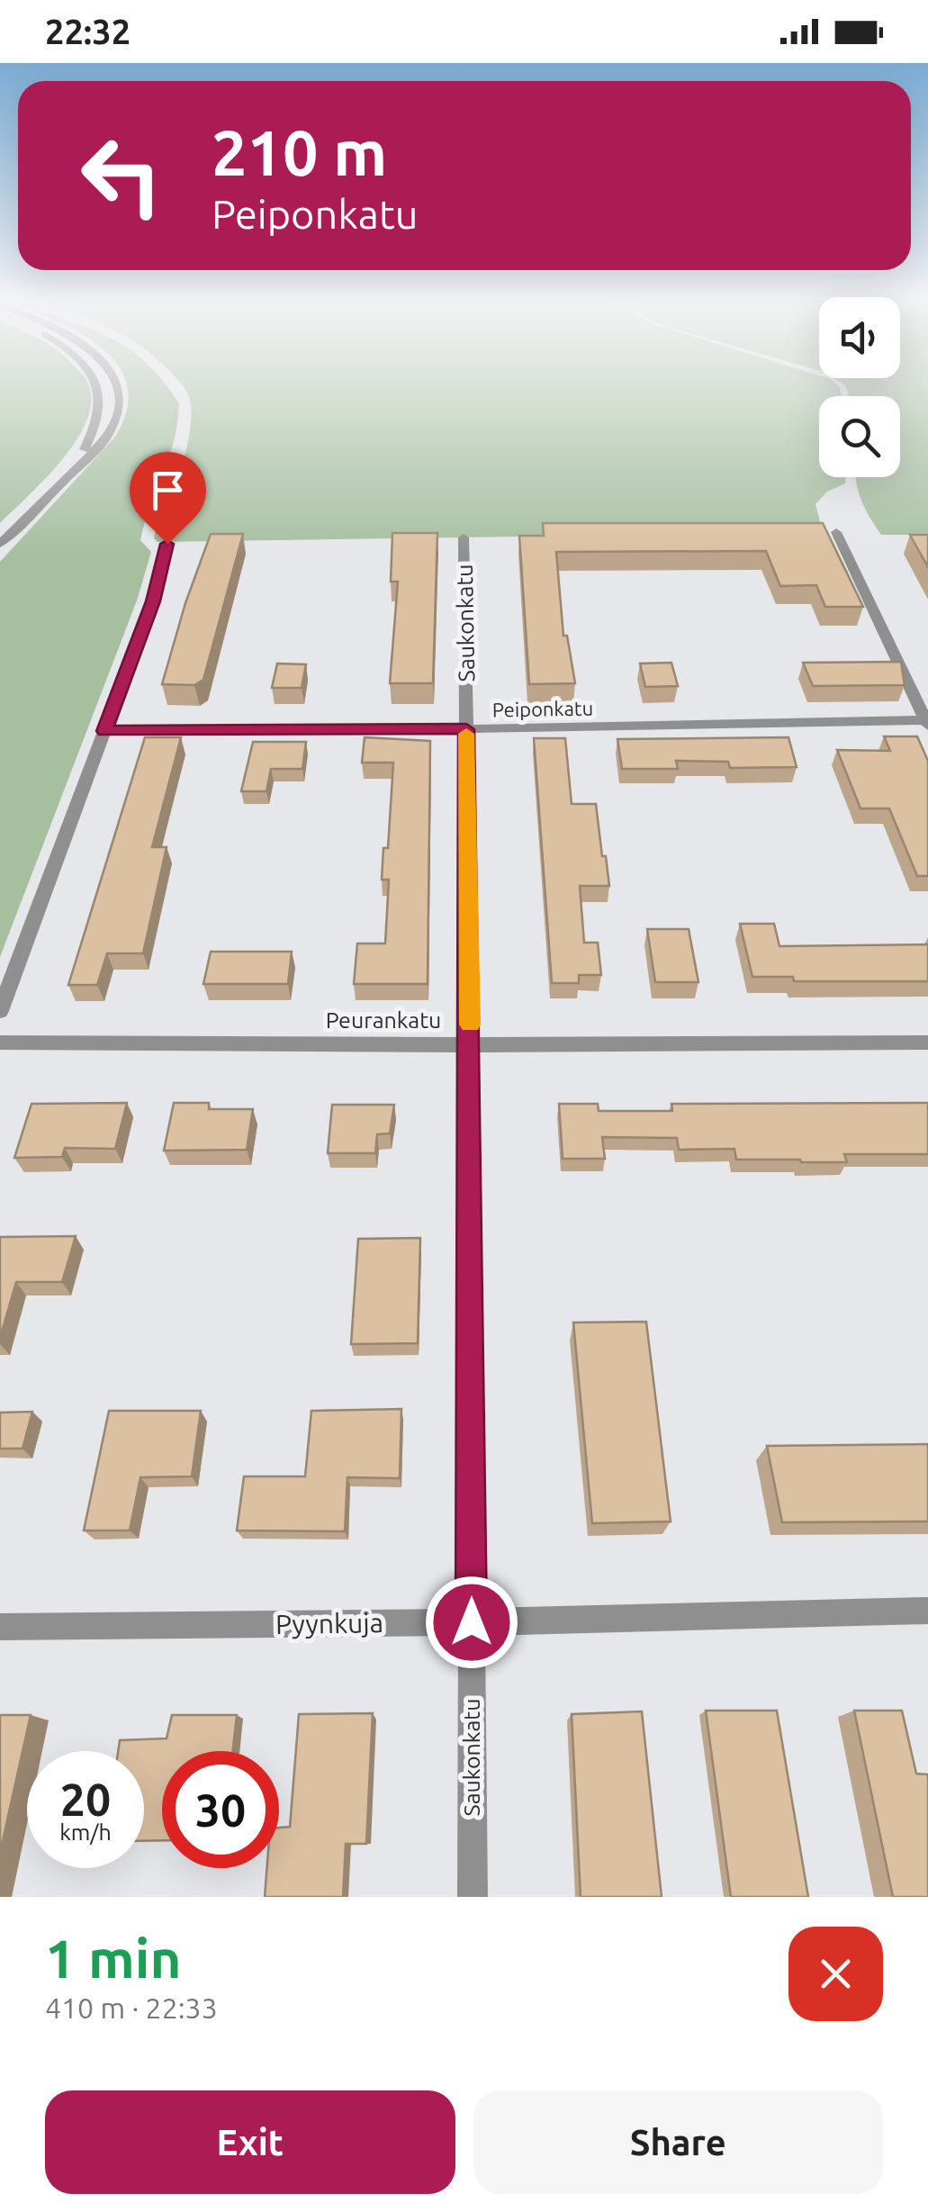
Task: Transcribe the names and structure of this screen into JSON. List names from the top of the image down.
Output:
{
  "streets": {
    "street": [
      "Saukonkatu",
      "Peiponkatu",
      "Peurankatu",
      "Pyynkuja"
    ]
  },
  "crossings": [
    ["Saukonkatu", "Peiponkatu"],
    ["Saukonkatu", "Peurankatu"],
    ["Saukonkatu", "Pyynkuja"]
  ],
  "page": {
    "status": "22:32",
    "turn": ["210 m", "Peiponkatu"],
    "speed": "20 km/h",
    "limit": "30",
    "heading": ["1 min", "410 m · 22:33"],
    "buttons": ["Exit", "Share"]
  }
}
